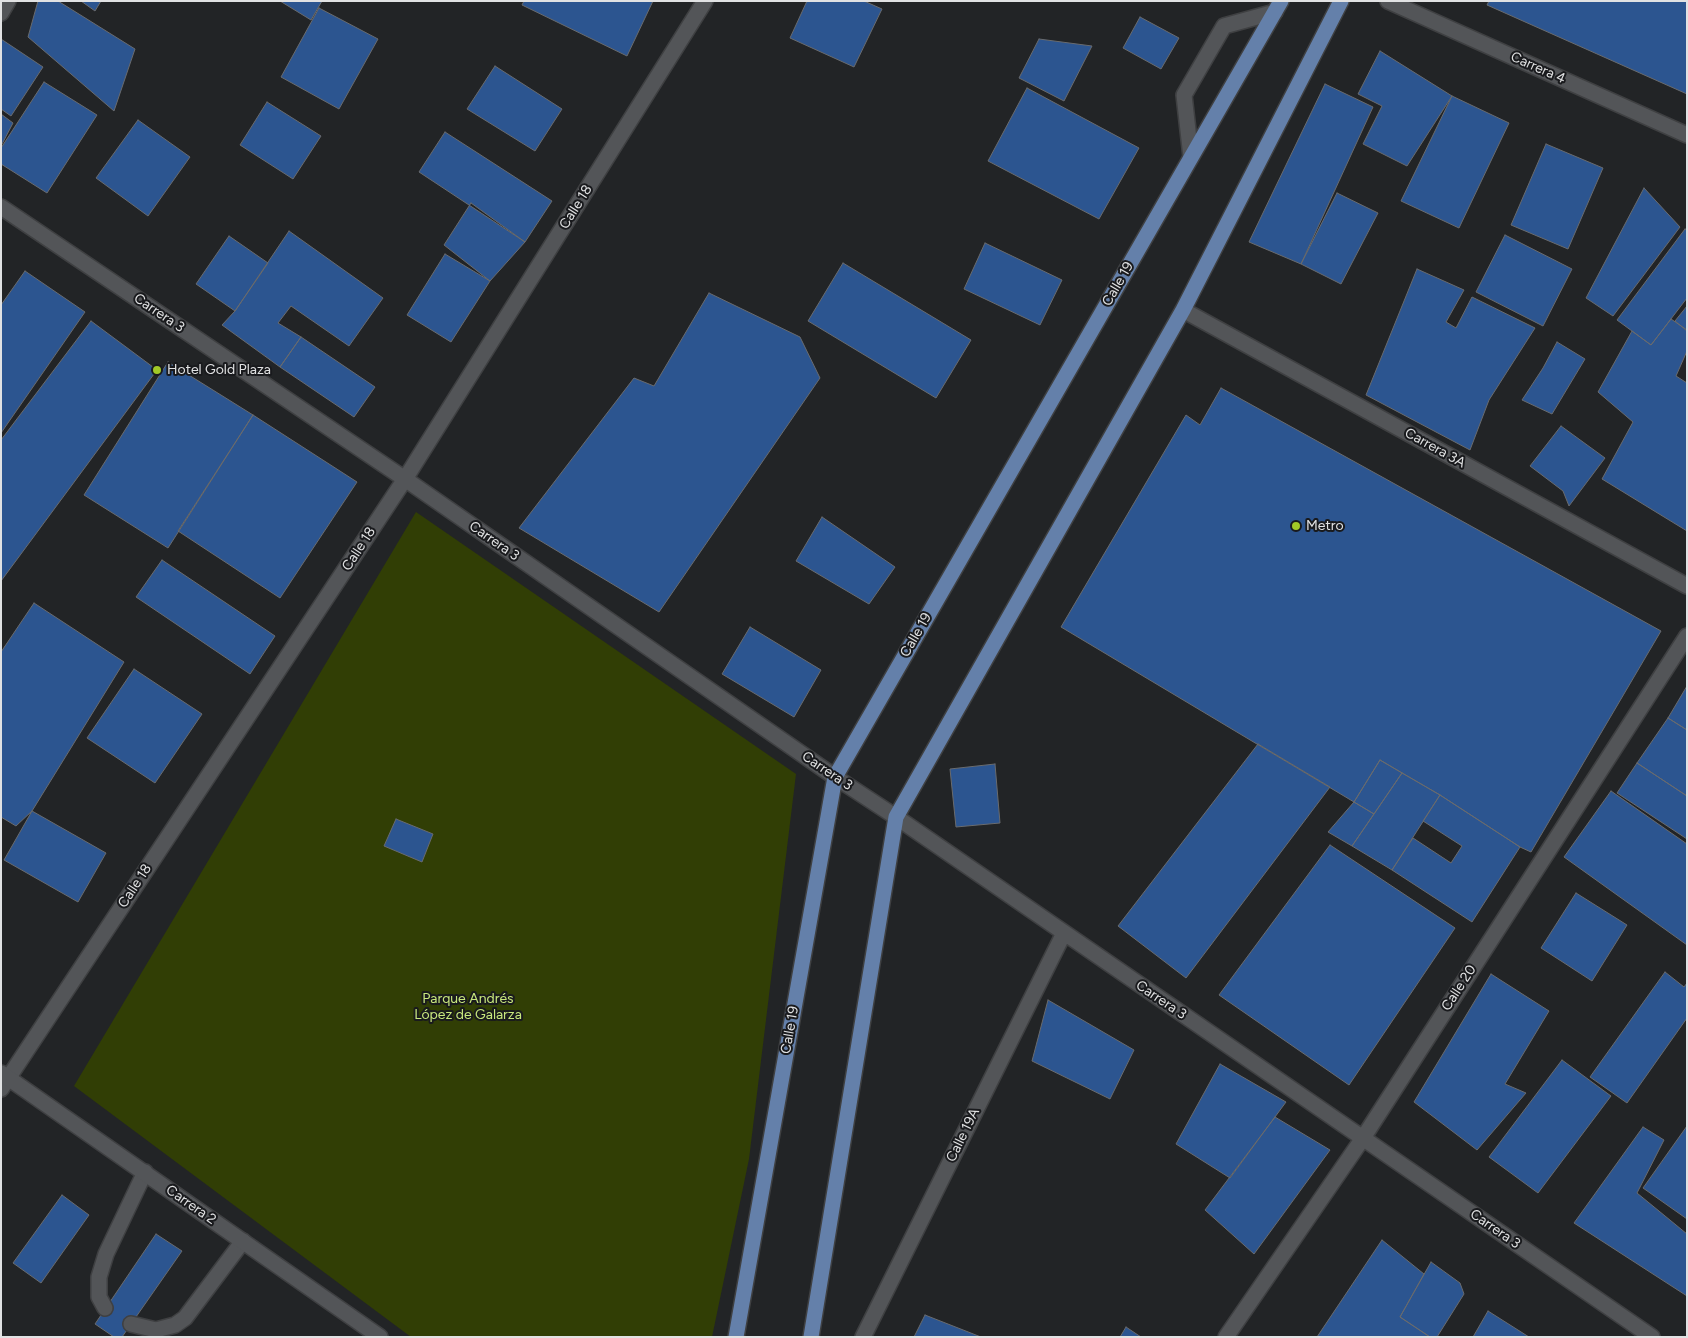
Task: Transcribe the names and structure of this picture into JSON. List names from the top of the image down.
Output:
{
  "streets": {
    "main road": ["Calle 19"],
    "street": [
      "Carrera 4",
      "Calle 18",
      "Carrera 3",
      "Carrera 3A",
      "Calle 20",
      "Calle 19A",
      "Carrera 2"
    ]
  },
  "crossings": [
    ["Calle 18", "Carrera 3"],
    ["Calle 18", "Carrera 2"],
    ["Calle 19", "Carrera 3"],
    ["Carrera 3", "Calle 20"],
    ["Carrera 3", "Calle 19A"]
  ],
  "parks": ["Parque Andrés López de Galarza"],
  "places": ["Hotel Gold Plaza", "Metro"]
}
